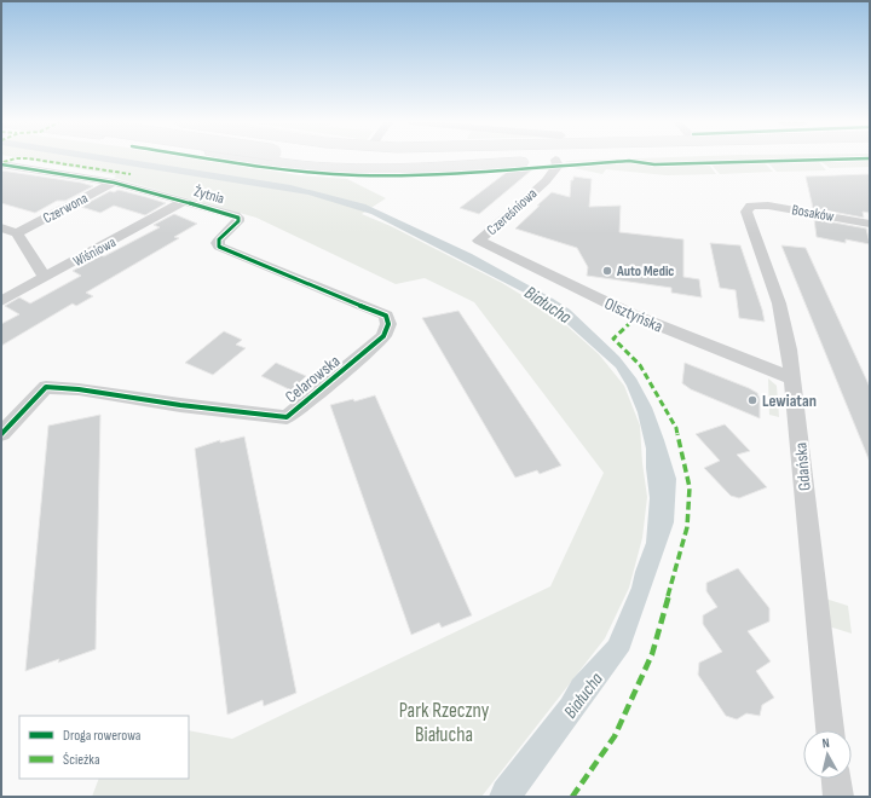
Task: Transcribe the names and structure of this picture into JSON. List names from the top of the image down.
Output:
{
  "streets": {
    "street": [
      "Żytnia",
      "Czerwona",
      "Czereśniowa",
      "Bosaków",
      "Wiśniowa",
      "Olsztyńska",
      "Celarowska",
      "Gdańska"
    ]
  },
  "crossings": [
    ["Żytnia", "Czerwona"],
    ["Żytnia", "Wiśniowa"],
    ["Żytnia", "Celarowska"],
    ["Czereśniowa", "Olsztyńska"],
    ["Bosaków", "Gdańska"],
    ["Olsztyńska", "Gdańska"]
  ],
  "water": ["Białucha"],
  "parks": ["Park Rzeczny Białucha"],
  "places": ["Auto Medic", "Lewiatan"],
  "legend": ["Droga rowerowa", "Ścieżka"],
  "north": "top"
}
